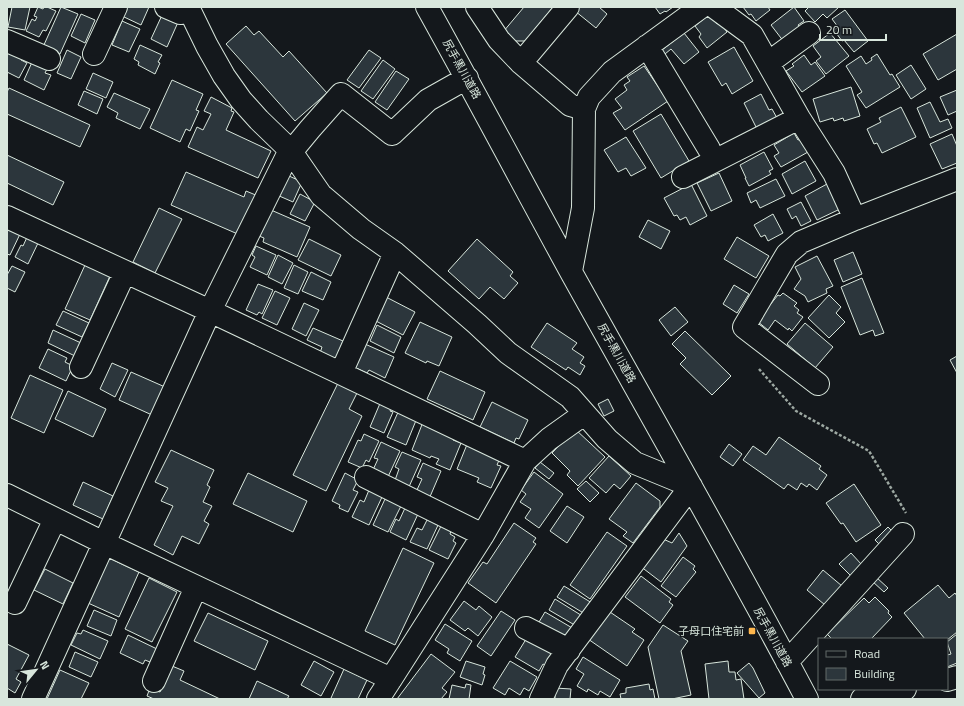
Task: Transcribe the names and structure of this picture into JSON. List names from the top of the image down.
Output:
{
  "streets": {
    "street": ["尻手黒川道路"]
  },
  "places": {
    "transit": ["子母口住宅前"]
  },
  "legend": ["Road", "Building"],
  "scale_bar": "20 m",
  "north": "top right"
}
